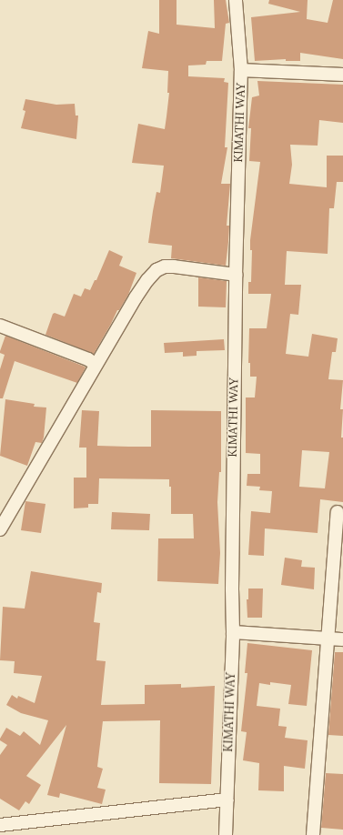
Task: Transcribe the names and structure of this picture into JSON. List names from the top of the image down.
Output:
{
  "streets": {
    "street": ["KIMATHI WAY"]
  }
}
